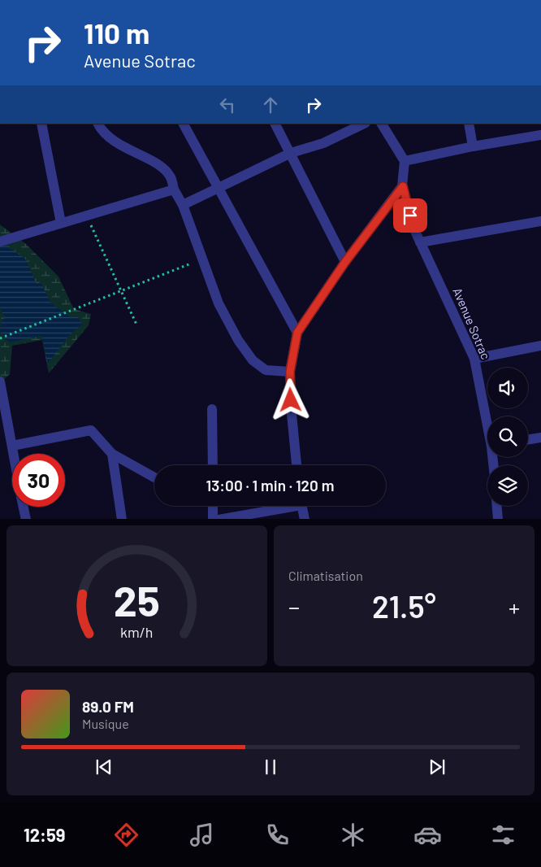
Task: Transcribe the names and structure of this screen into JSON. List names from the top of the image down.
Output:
{
  "streets": {
    "street": ["Avenue Sotrac"]
  },
  "page": {
    "turn": ["110 m", "Avenue Sotrac"],
    "limit": "30",
    "trip": "13:00 · 1 min · 120 m",
    "tile": "Climatisation",
    "heat": ["−", "21.5°", "+"],
    "song": ["89.0 FM", "Musique"],
    "tabs": "12:59",
    "gauge": ["25", "km/h"]
  }
}
